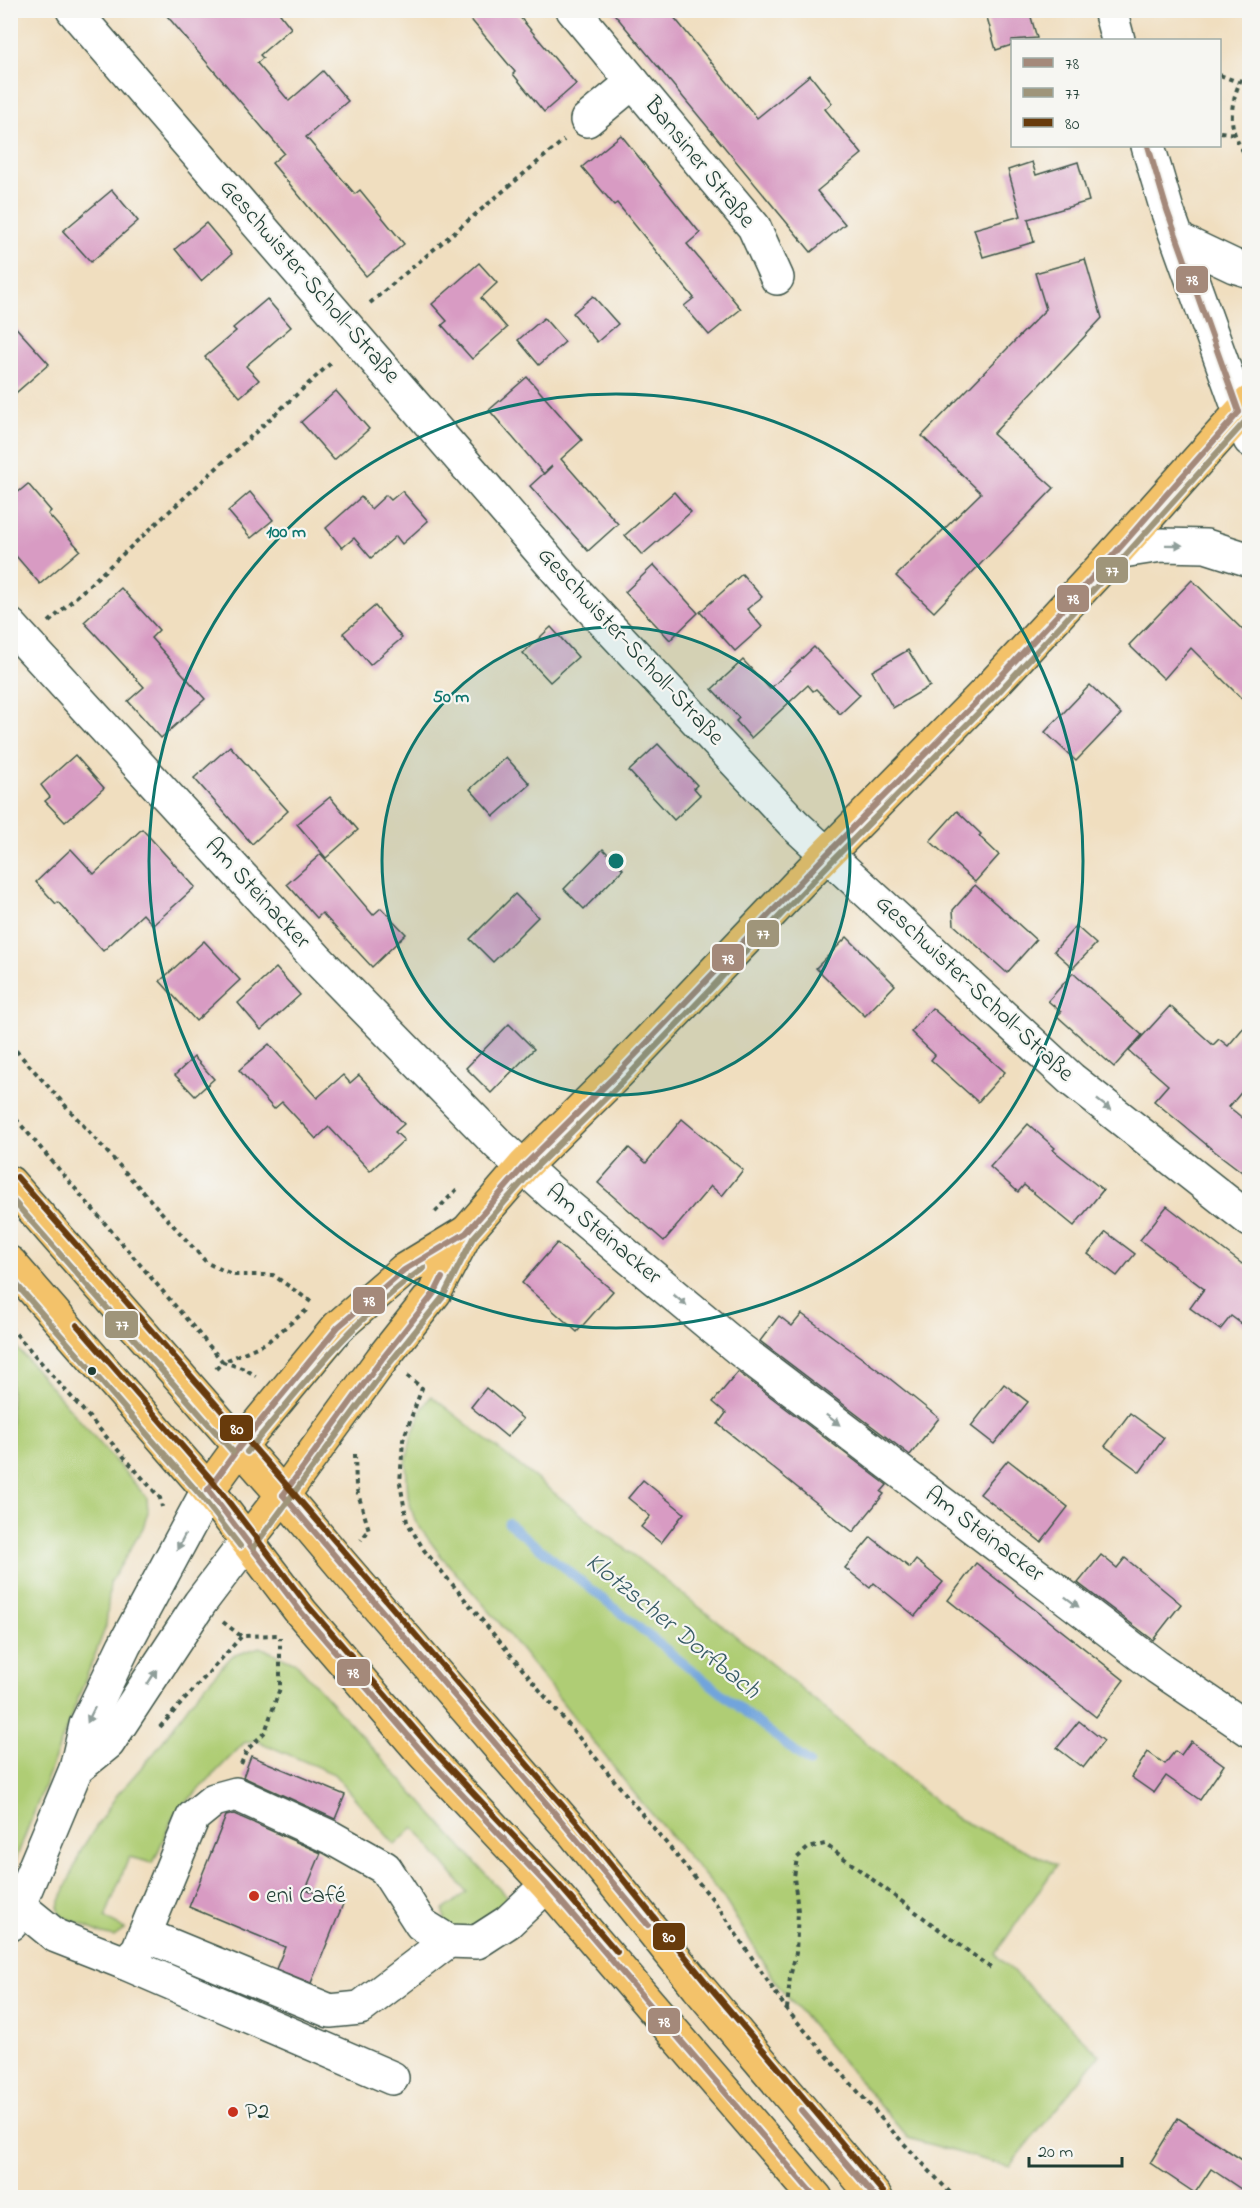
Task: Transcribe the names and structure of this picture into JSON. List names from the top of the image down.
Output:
{
  "streets": {
    "street": ["Bansiner Straße", "Geschwister-Scholl-Straße", "Am Steinacker"]
  },
  "one_way": ["Am Steinacker"],
  "water": ["Klotzscher Dorfbach"],
  "places": ["eni Café", "P2"],
  "lines": ["transit line 78", "transit line 77", "transit line 80"],
  "legend": ["78", "77", "80"],
  "scale_bar": "20 m",
  "rings": ["100 m", "50 m"]
}
